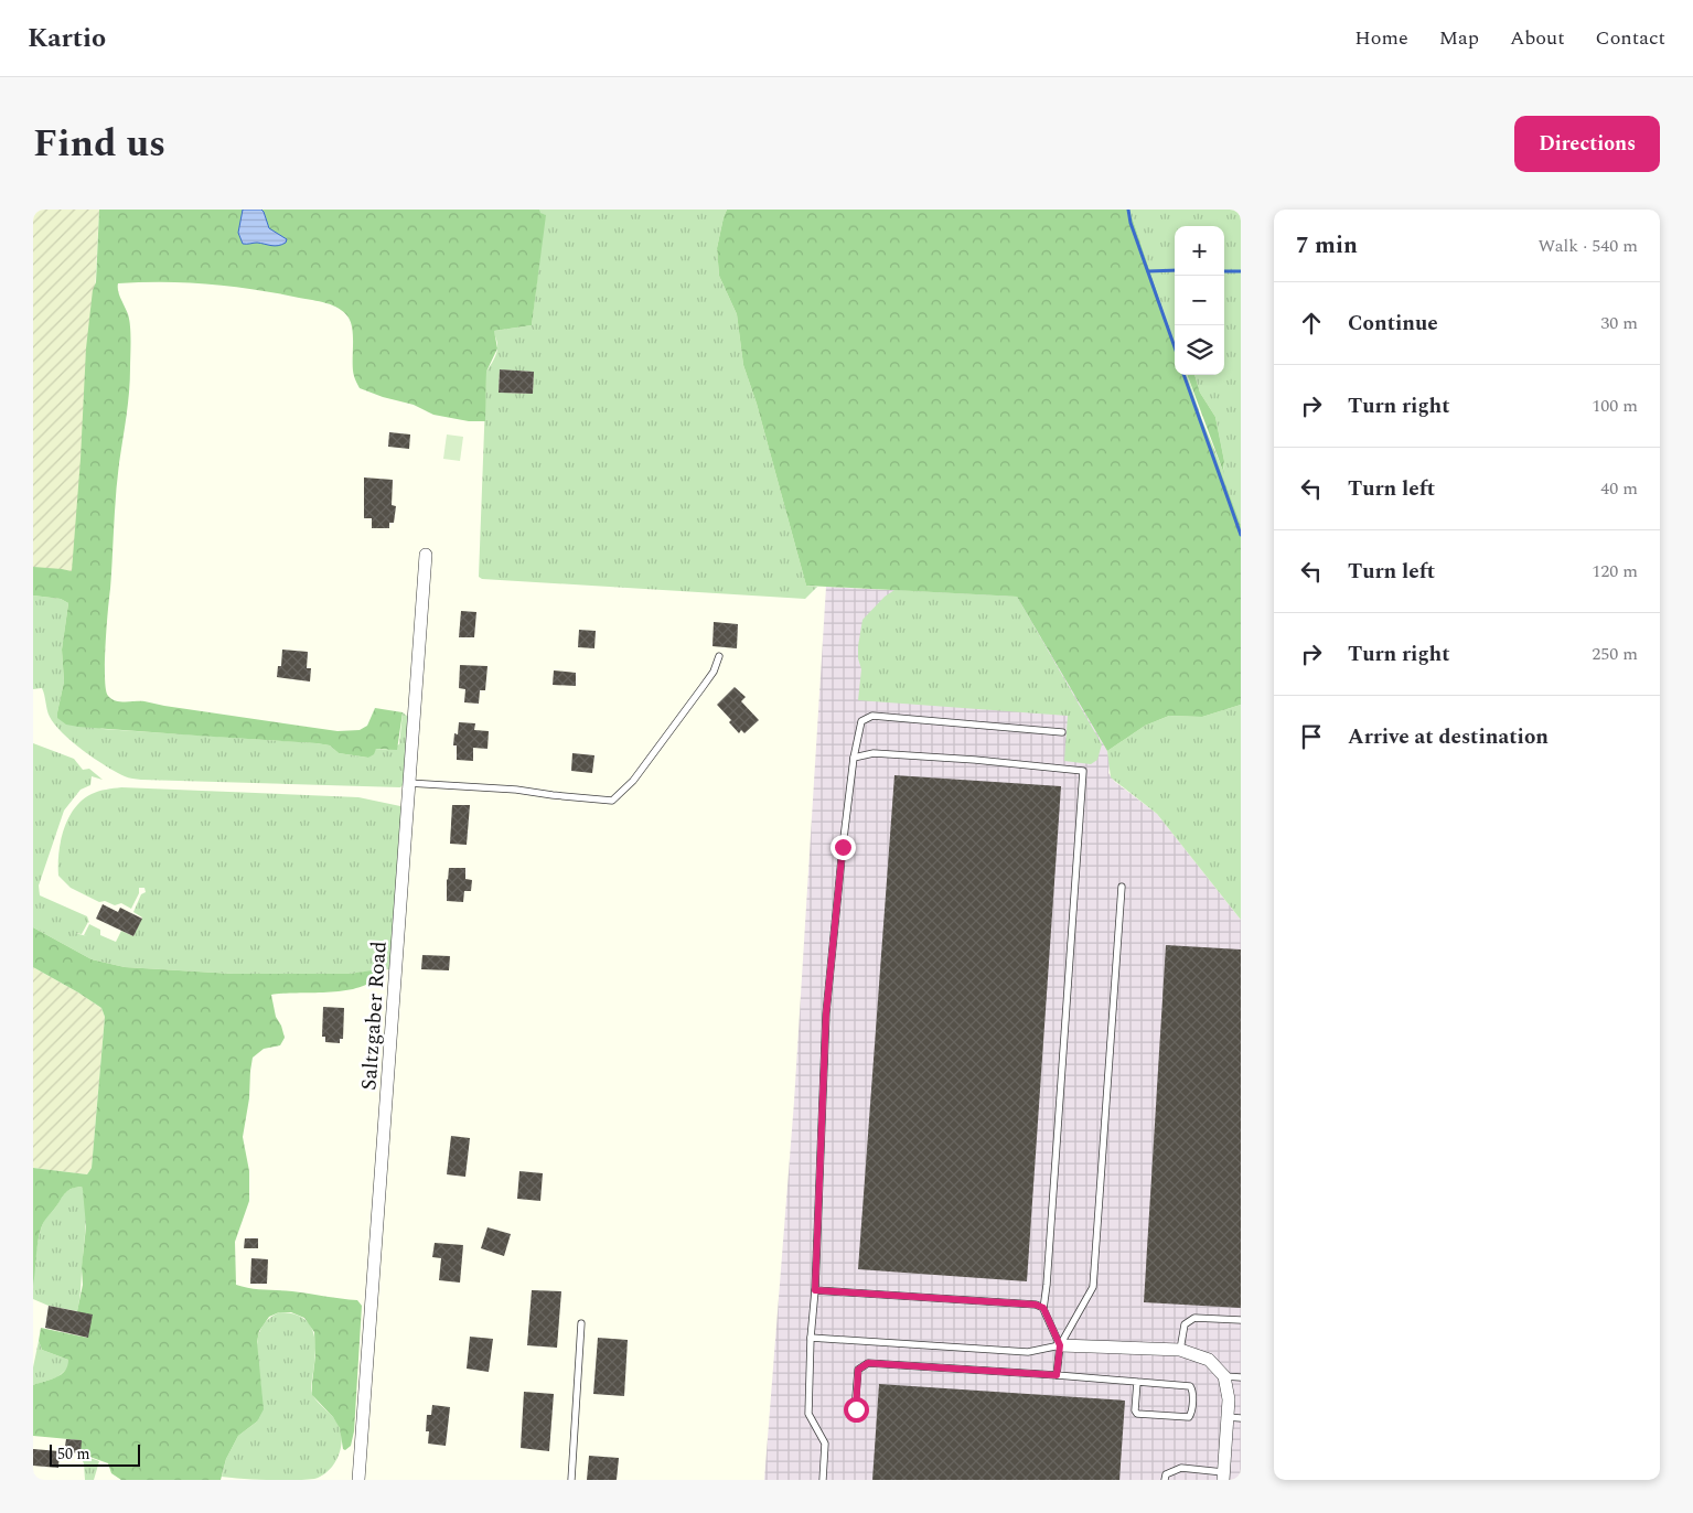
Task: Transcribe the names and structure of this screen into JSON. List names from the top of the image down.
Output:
{
  "streets": {
    "street": ["Saltzgaber Road"]
  },
  "scale_bar": "50 m",
  "page": {
    "header": "Kartio",
    "nav": [
      "Home",
      "Map",
      "About",
      "Contact"
    ],
    "title": "Find us",
    "buttons": "Directions",
    "heading": ["7 min", "Walk · 540 m"],
    "map_buttons": ["+", "−"],
    "list": [
      ["Continue", "30 m"],
      ["Turn right", "100 m"],
      ["Turn left", "40 m"],
      ["Turn left", "120 m"],
      ["Turn right", "250 m"],
      "Arrive at destination"
    ],
    "scale": "50 m"
  }
}
